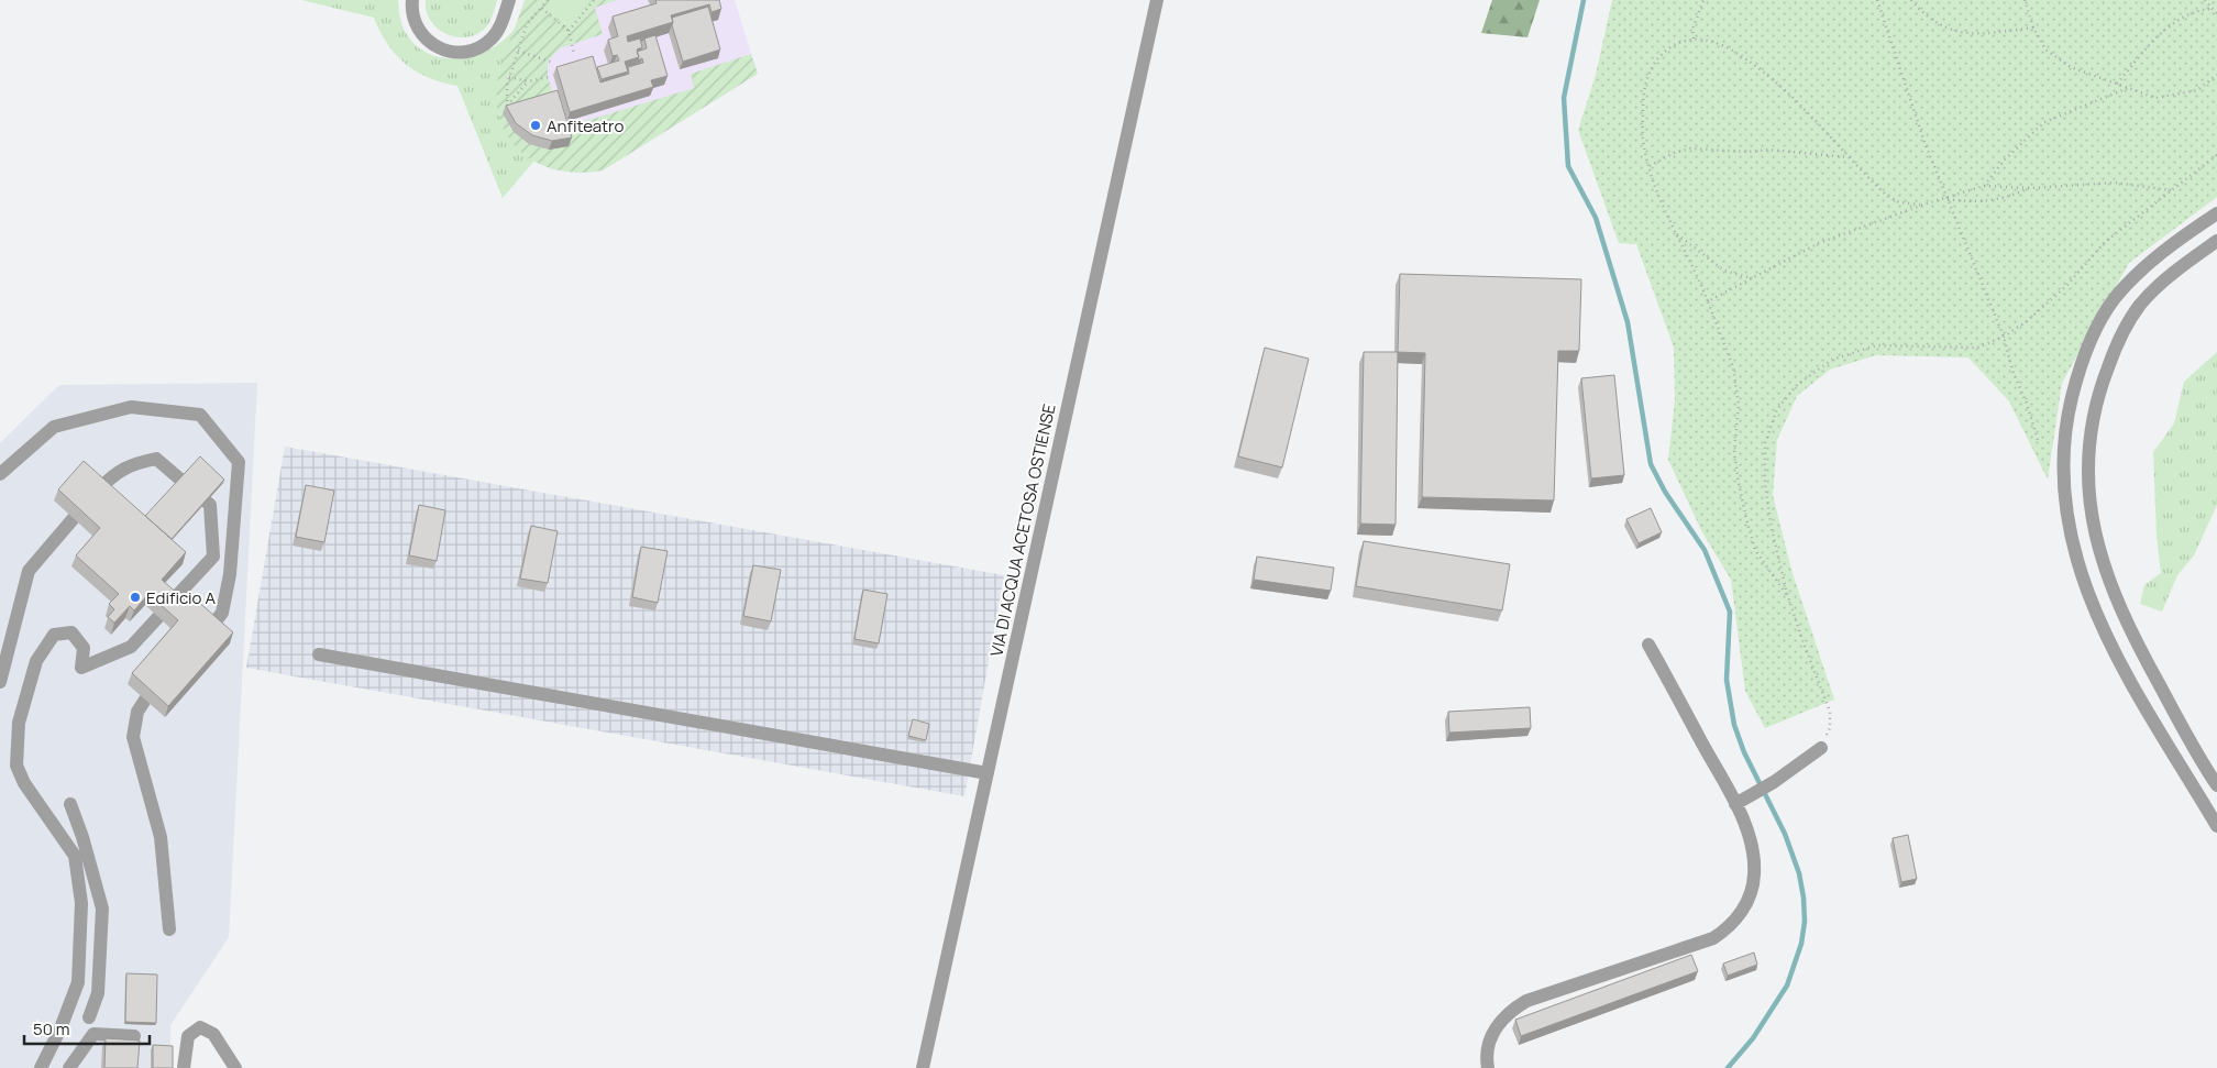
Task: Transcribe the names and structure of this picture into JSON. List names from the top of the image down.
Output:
{
  "streets": {
    "street": ["VIA DI ACQUA ACETOSA OSTIENSE"]
  },
  "places": ["Anfiteatro", "Edificio A"],
  "scale_bar": "50 m"
}
